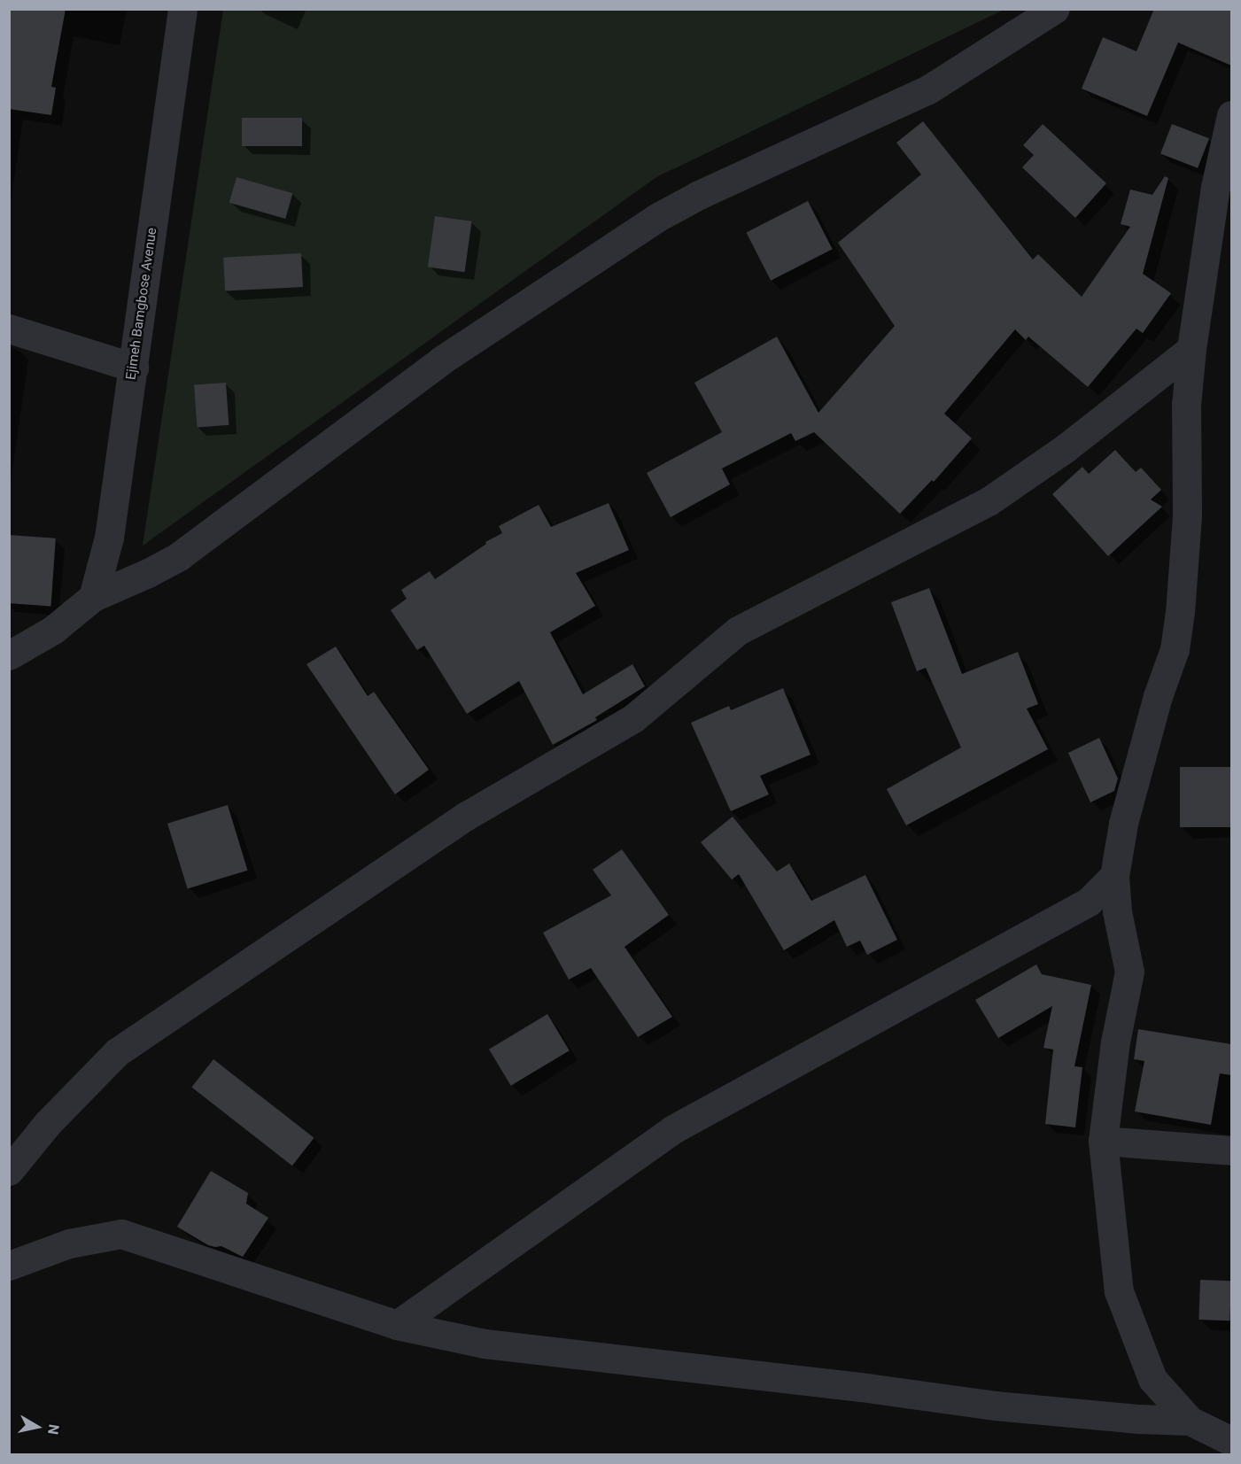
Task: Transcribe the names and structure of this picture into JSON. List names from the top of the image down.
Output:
{
  "streets": {
    "street": ["Ejimeh Bamgbose Avenue"]
  },
  "north": "right"
}
